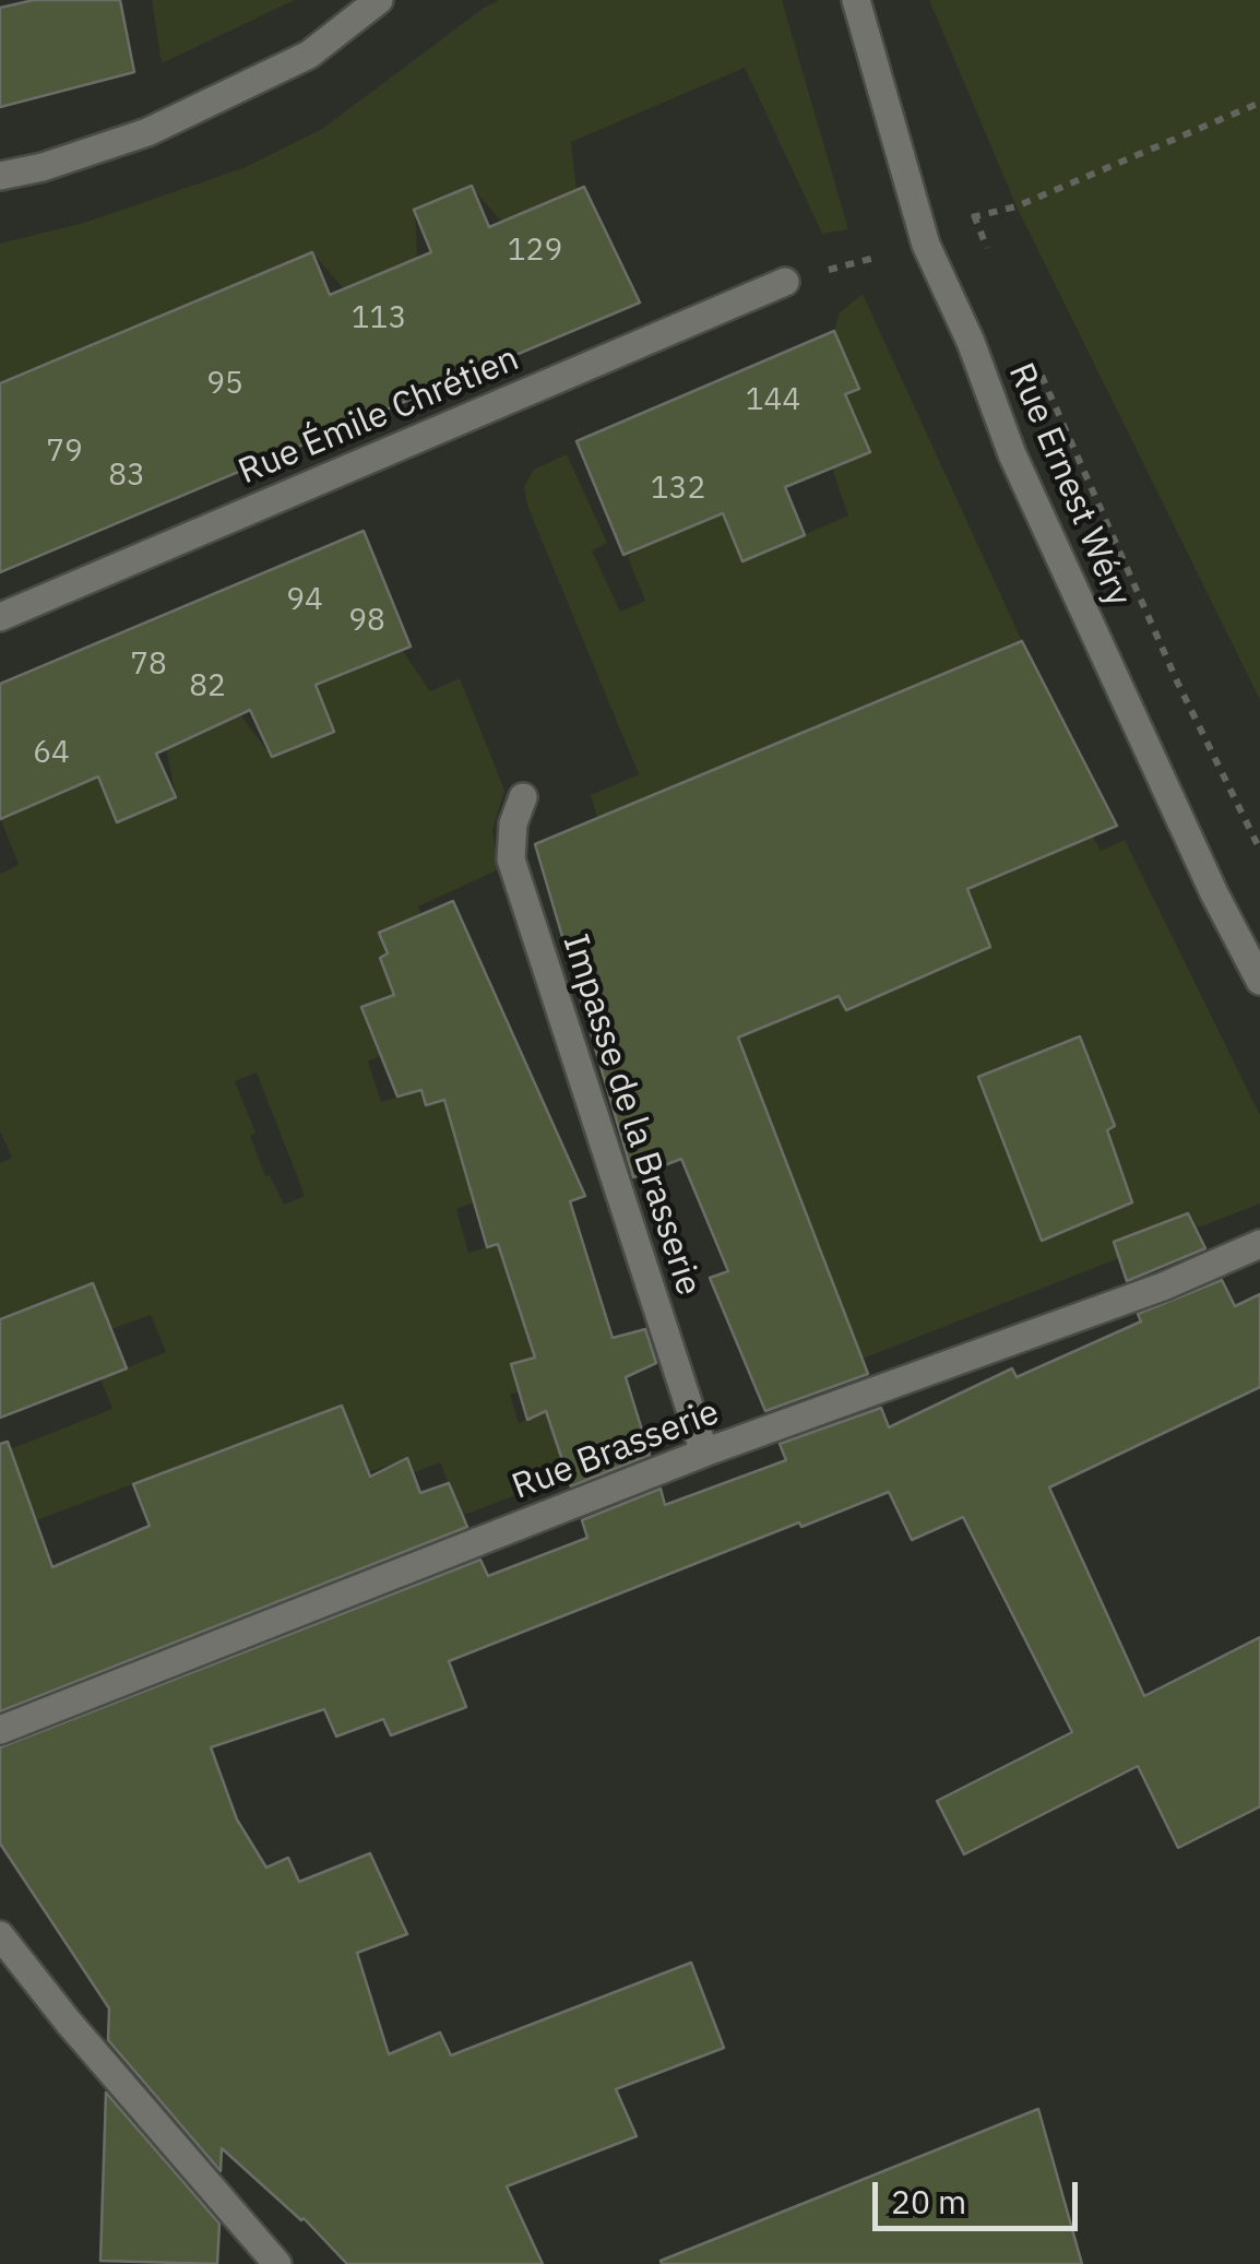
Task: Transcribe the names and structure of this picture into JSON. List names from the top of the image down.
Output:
{
  "streets": {
    "street": [
      "Rue Émile Chrétien",
      "Rue Ernest Wéry",
      "Impasse de la Brasserie",
      "Rue Brasserie"
    ]
  },
  "crossings": [
    ["Impasse de la Brasserie", "Rue Brasserie"]
  ],
  "house_numbers": [
    "129",
    "113",
    "95",
    "144",
    "79",
    "83",
    "132",
    "94",
    "98",
    "78",
    "82",
    "64"
  ],
  "scale_bar": "20 m"
}
